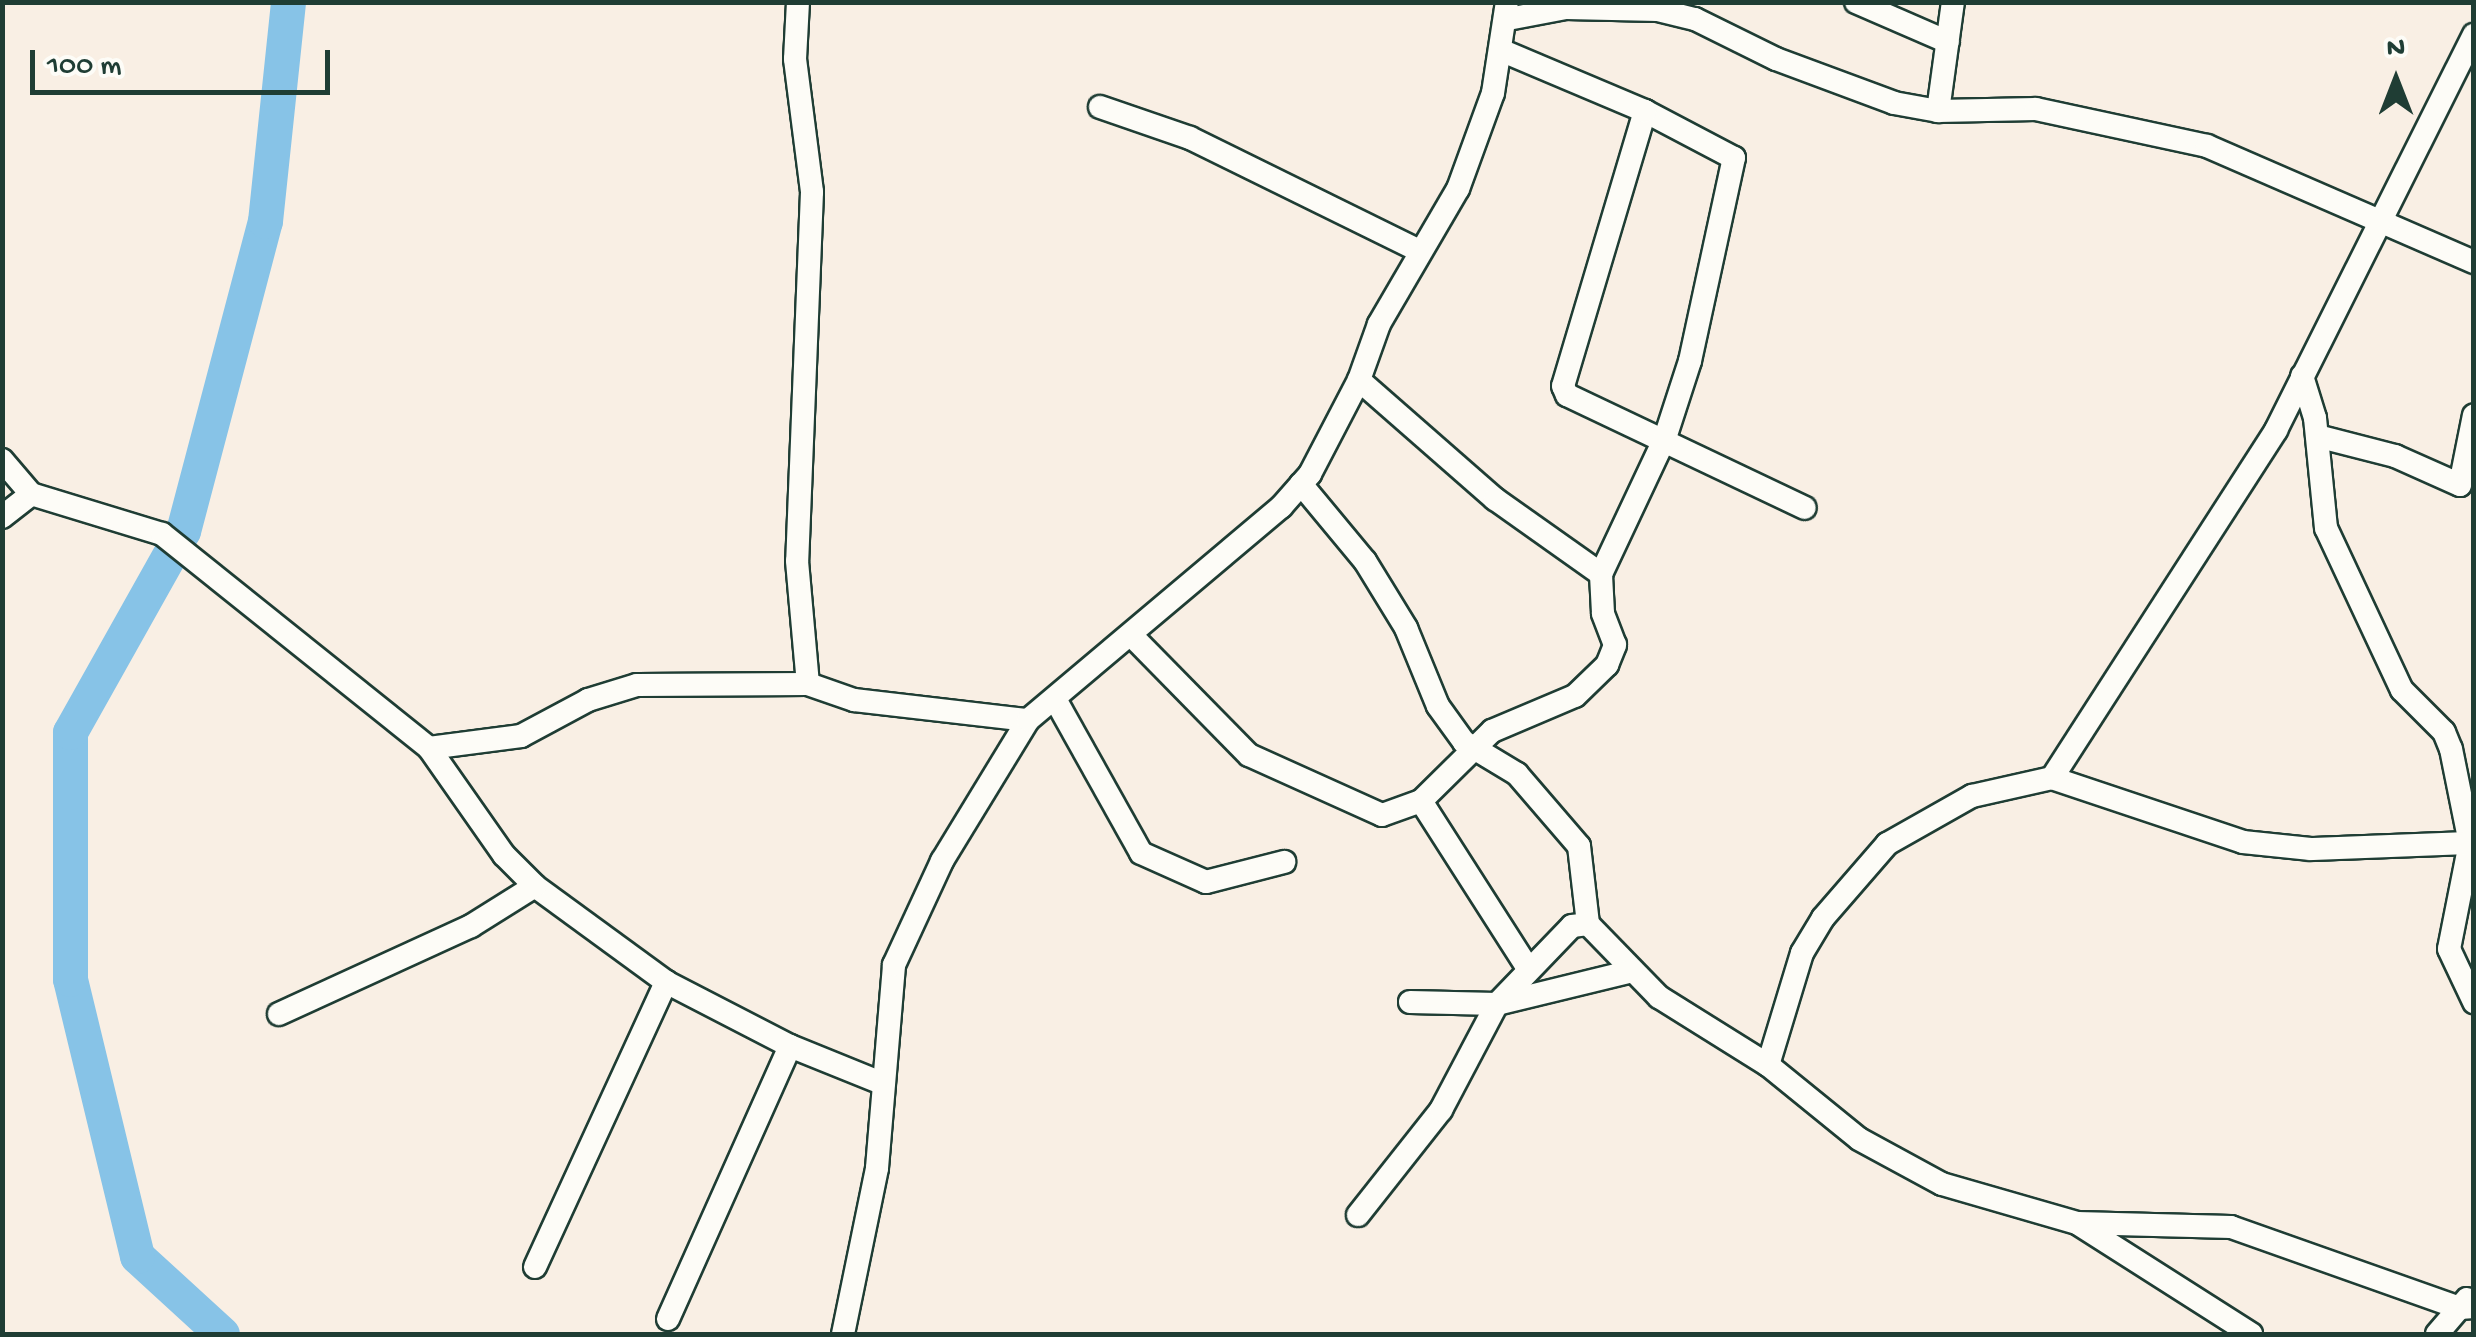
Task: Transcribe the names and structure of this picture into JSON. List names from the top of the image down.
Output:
{
  "scale_bar": "100 m",
  "north": "top"
}
